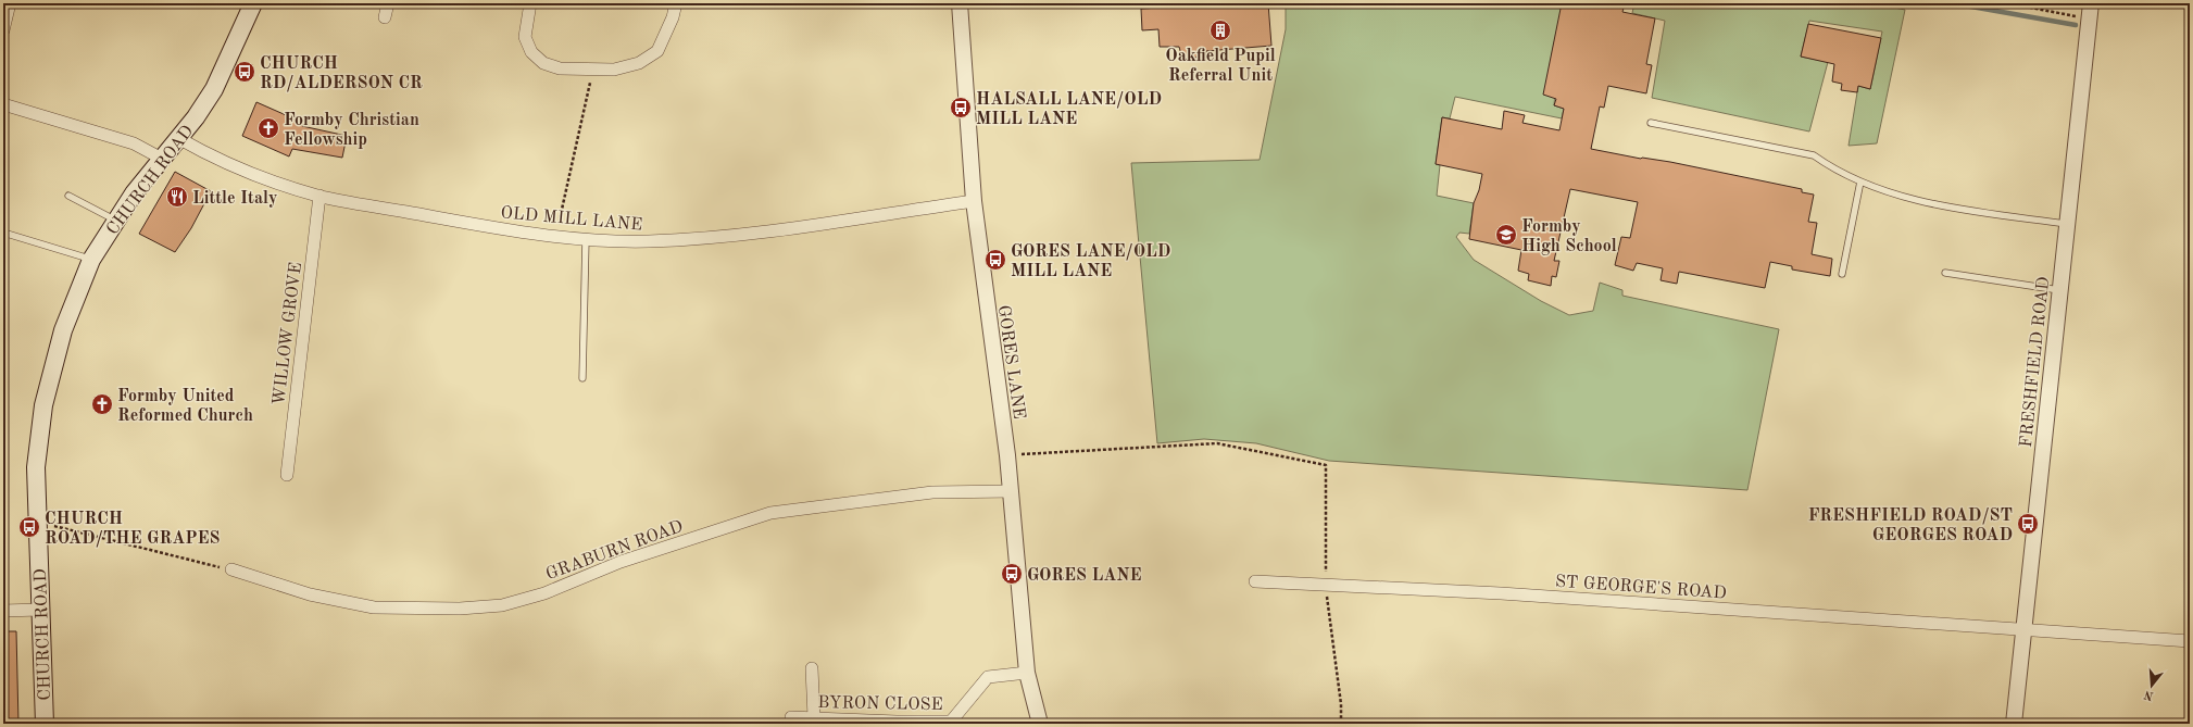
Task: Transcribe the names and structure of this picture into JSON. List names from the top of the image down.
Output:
{
  "streets": {
    "main road": ["CHURCH ROAD"],
    "street": [
      "OLD MILL LANE",
      "WILLOW GROVE",
      "GORES LANE",
      "FRESHFIELD ROAD",
      "GRABURN ROAD",
      "ST GEORGE'S ROAD",
      "BYRON CLOSE"
    ]
  },
  "crossings": [
    ["CHURCH ROAD", "OLD MILL LANE"],
    ["OLD MILL LANE", "WILLOW GROVE"],
    ["OLD MILL LANE", "GORES LANE"],
    ["GORES LANE", "GRABURN ROAD"],
    ["GORES LANE", "BYRON CLOSE"],
    ["FRESHFIELD ROAD", "ST GEORGE'S ROAD"]
  ],
  "places": {
    "building": ["Oakfield Pupil Referral Unit"],
    "bus stop": [
      "CHURCH RD/ALDERSON CR",
      "HALSALL LANE/OLD MILL LANE",
      "GORES LANE/OLD MILL LANE",
      "FRESHFIELD ROAD/ST GEORGES ROAD",
      "CHURCH ROAD/THE GRAPES",
      "GORES LANE"
    ],
    "church": ["Formby Christian Fellowship", "Formby United Reformed Church"],
    "restaurant": ["Little Italy"],
    "school or university": ["Formby High School"]
  },
  "north": "bottom"
}
